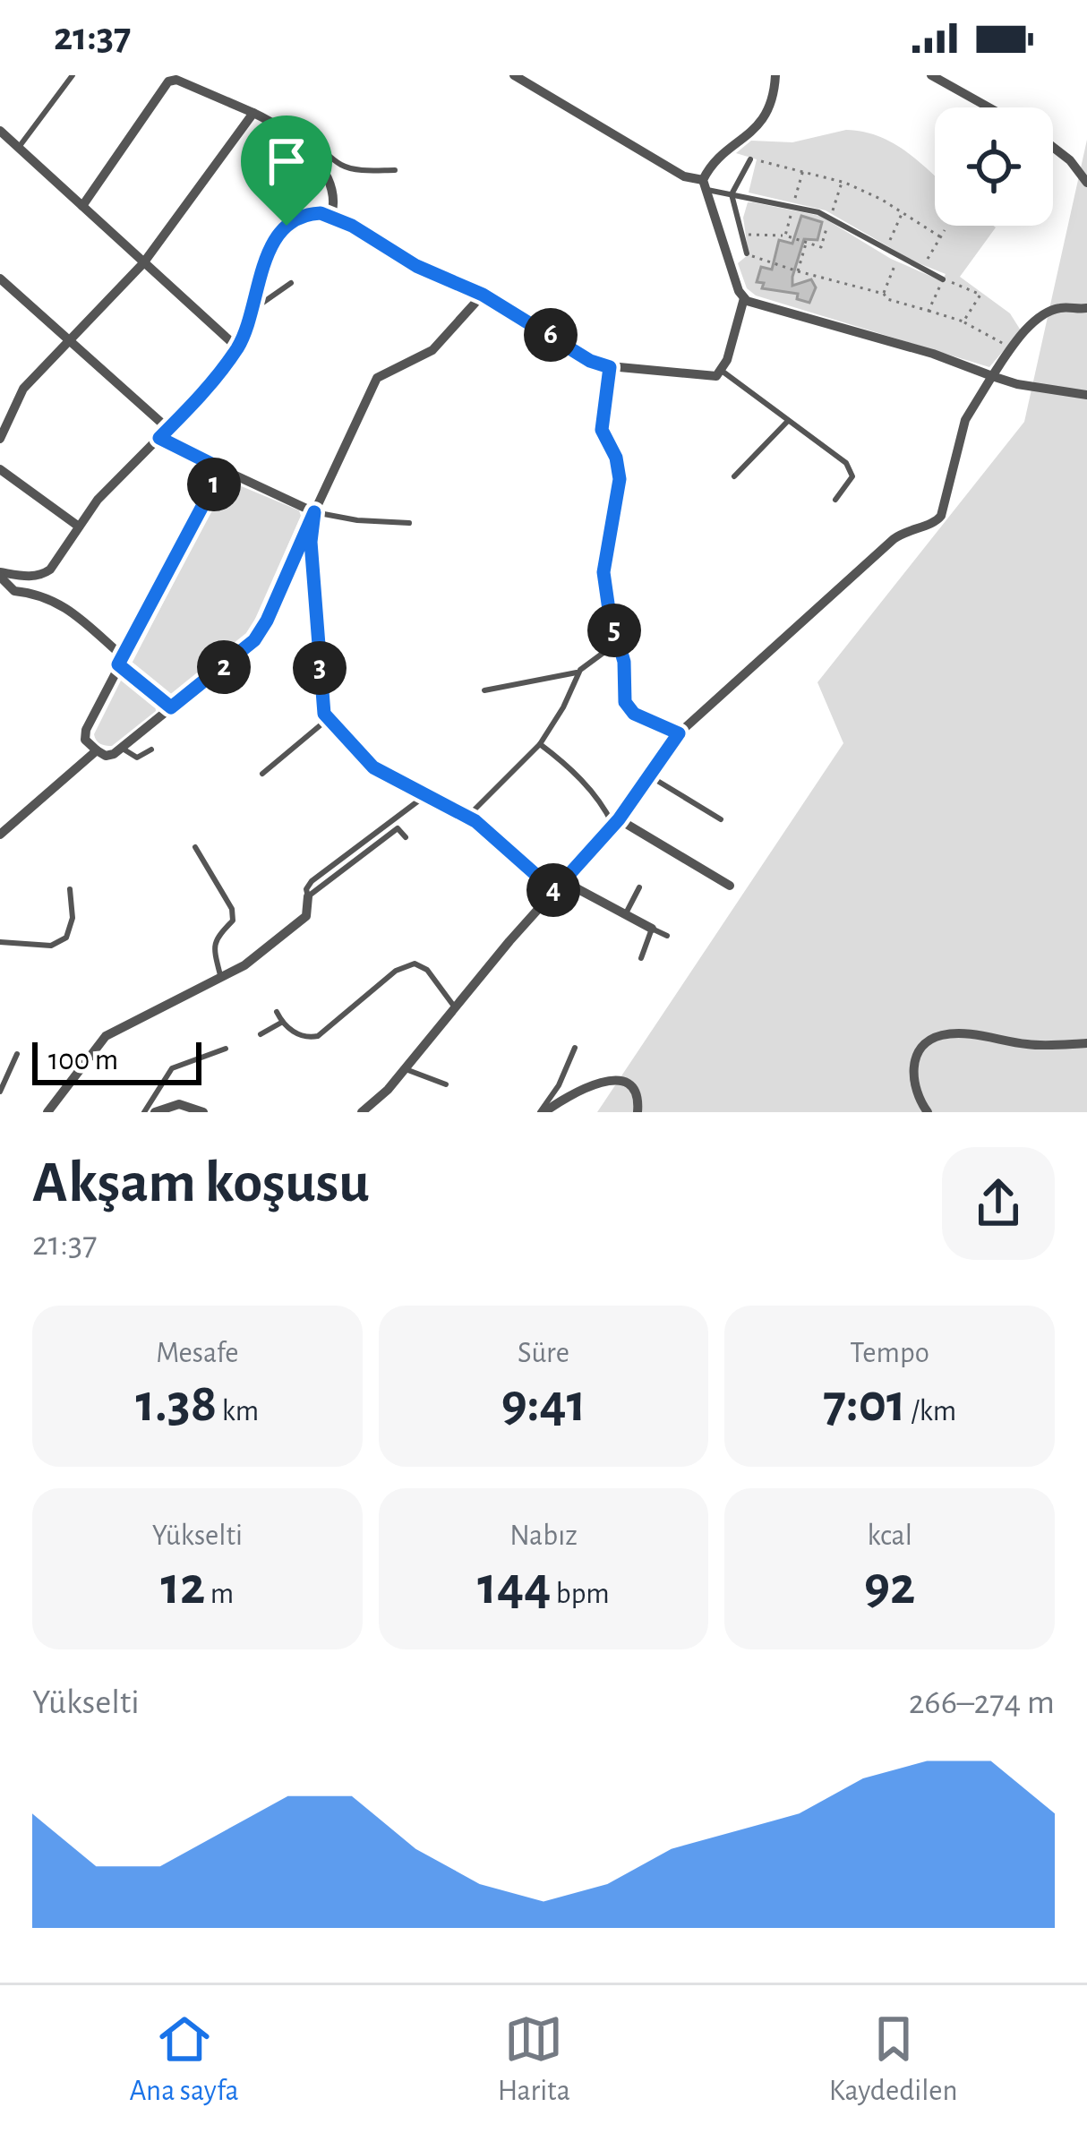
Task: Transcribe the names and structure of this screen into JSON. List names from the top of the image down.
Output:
{
  "scale_bar": "100 m",
  "page": {
    "status": "21:37",
    "pins": [
      "6",
      "1",
      "5",
      "2",
      "3",
      "4"
    ],
    "scale": "100 m",
    "heading": ["Akşam koşusu", "21:37"],
    "stats": [
      ["Mesafe", "1.38 km"],
      ["Süre", "9:41"],
      ["Tempo", "7:01 /km"],
      ["Yükselti", "12 m"],
      ["Nabız", "144 bpm"],
      ["kcal", "92"]
    ],
    "chart": ["Yükselti", "266–274 m"],
    "tabs": ["Ana sayfa", "Harita", "Kaydedilen"]
  }
}
